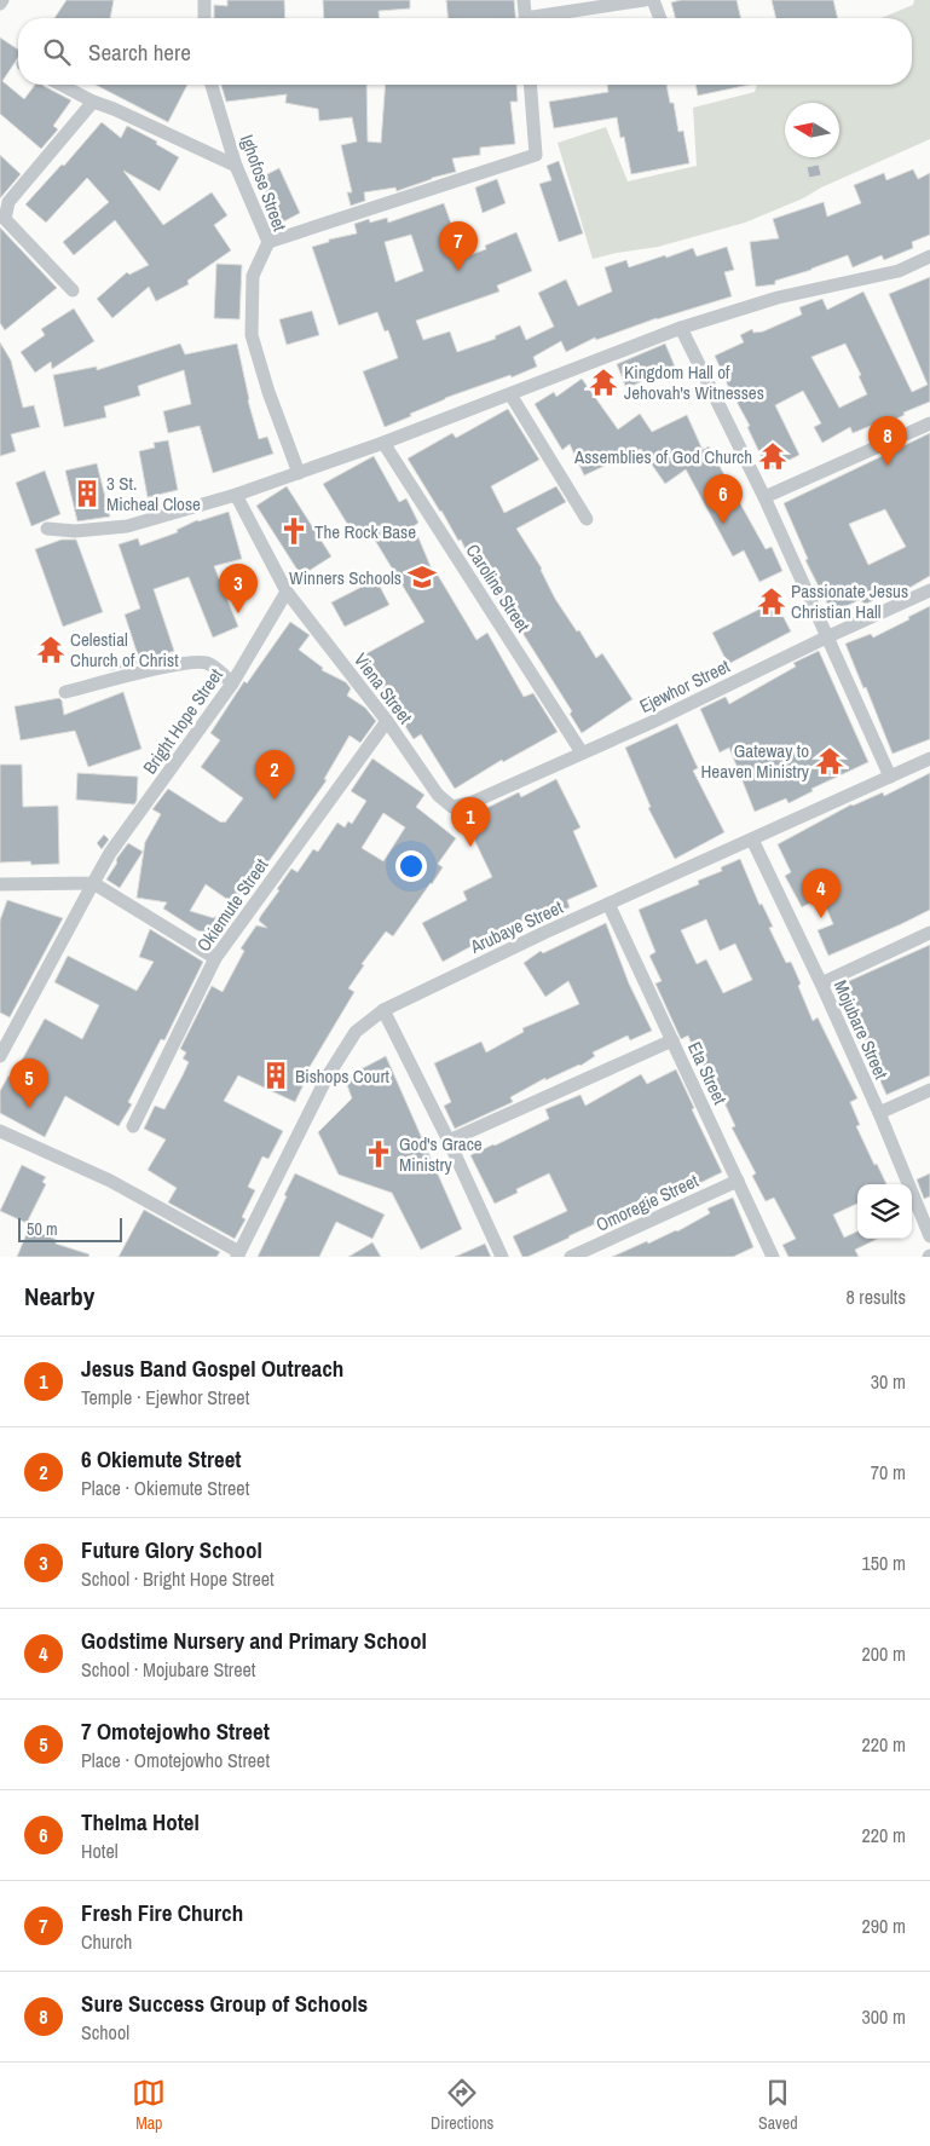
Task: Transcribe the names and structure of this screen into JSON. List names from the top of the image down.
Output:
{
  "streets": {
    "street": [
      "Ighofose Street",
      "Caroline Street",
      "Ejewhor Street",
      "Viena Street",
      "Bright Hope Street",
      "Okiemute Street",
      "Arubaye Street",
      "Mojubare Street",
      "Eta Street",
      "Omoregie Street"
    ]
  },
  "crossings": [
    ["Caroline Street", "Ejewhor Street"],
    ["Ejewhor Street", "Viena Street"],
    ["Viena Street", "Bright Hope Street"],
    ["Viena Street", "Okiemute Street"],
    ["Arubaye Street", "Mojubare Street"],
    ["Arubaye Street", "Eta Street"],
    ["Eta Street", "Omoregie Street"]
  ],
  "places": {
    "temple": [
      "Kingdom Hall of Jehovah's Witnesses",
      "Assemblies of God Church",
      "Passionate Jesus Christian Hall",
      "Celestial Church of Christ",
      "Gateway to Heaven Ministry"
    ],
    "building": ["3 St. Micheal Close", "Bishops Court"],
    "church": ["The Rock Base", "God's Grace Ministry"],
    "school or university": ["Winners Schools"]
  },
  "scale_bar": "50 m",
  "north": "left",
  "page": {
    "search": "Search here",
    "pins": [
      "7",
      "8",
      "6",
      "3",
      "2",
      "1",
      "4",
      "5"
    ],
    "scale": "50 m",
    "heading": ["Nearby", "8 results"],
    "list": [
      {
        "mark": "1",
        "name": "Jesus Band Gospel Outreach",
        "note": "Temple · Ejewhor Street",
        "value": "30 m"
      },
      {
        "mark": "2",
        "name": "6 Okiemute Street",
        "note": "Place · Okiemute Street",
        "value": "70 m"
      },
      {
        "mark": "3",
        "name": "Future Glory School",
        "note": "School · Bright Hope Street",
        "value": "150 m"
      },
      {
        "mark": "4",
        "name": "Godstime Nursery and Primary School",
        "note": "School · Mojubare Street",
        "value": "200 m"
      },
      {
        "mark": "5",
        "name": "7 Omotejowho Street",
        "note": "Place · Omotejowho Street",
        "value": "220 m"
      },
      {
        "mark": "6",
        "name": "Thelma Hotel",
        "note": "Hotel",
        "value": "220 m"
      },
      {
        "mark": "7",
        "name": "Fresh Fire Church",
        "note": "Church",
        "value": "290 m"
      },
      {
        "mark": "8",
        "name": "Sure Success Group of Schools",
        "note": "School",
        "value": "300 m"
      }
    ],
    "nav": ["Map", "Directions", "Saved"]
  }
}
